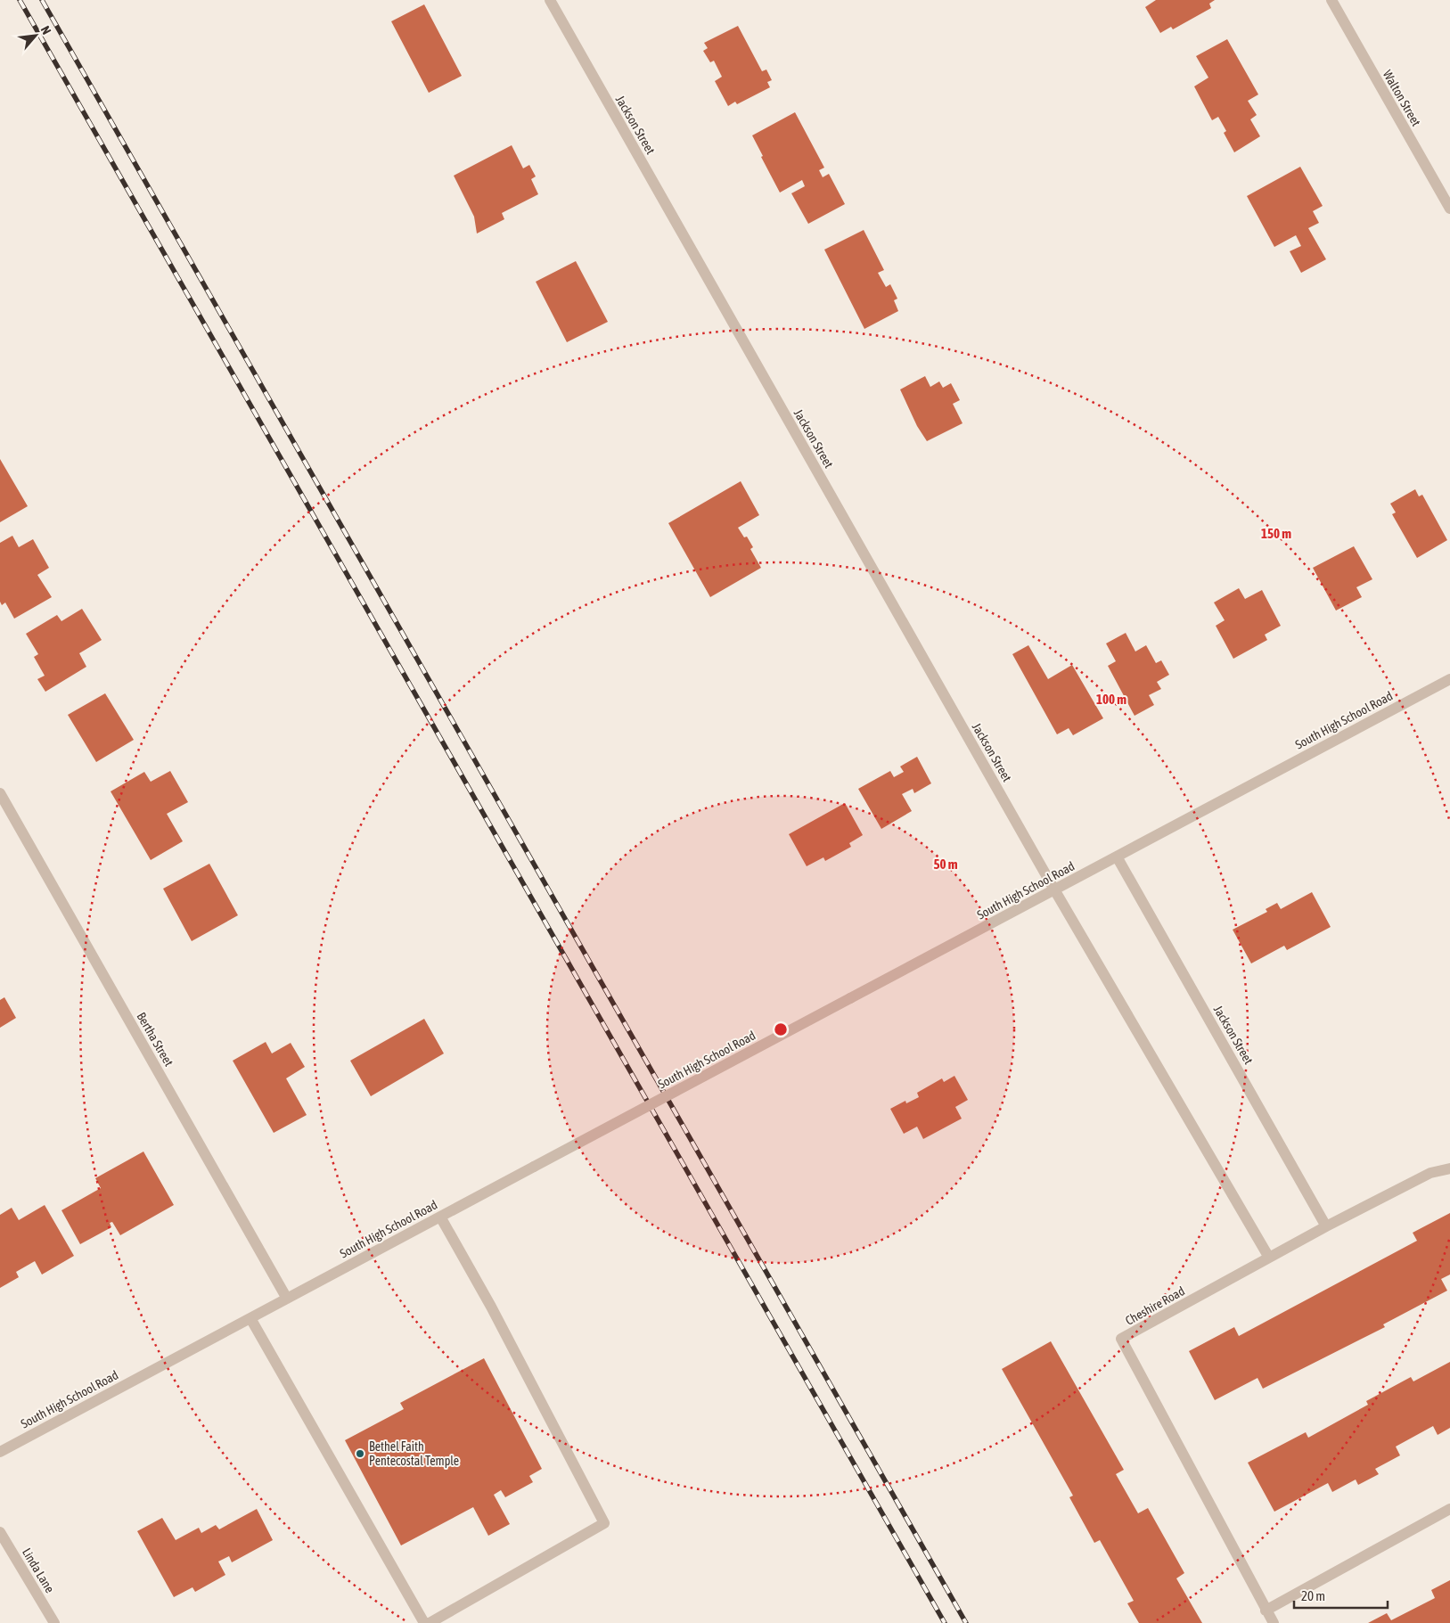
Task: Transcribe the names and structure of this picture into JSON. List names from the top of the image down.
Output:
{
  "streets": {
    "street": [
      "Walton Street",
      "Jackson Street",
      "South High School Road",
      "Bertha Street",
      "Cheshire Road",
      "Linda Lane"
    ]
  },
  "crossings": [
    ["Jackson Street", "South High School Road"],
    ["Jackson Street", "Cheshire Road"],
    ["South High School Road", "Bertha Street"]
  ],
  "places": ["Bethel Faith Pentecostal Temple"],
  "scale_bar": "20 m",
  "north": "top right",
  "rings": ["150 m", "100 m", "50 m"]
}
